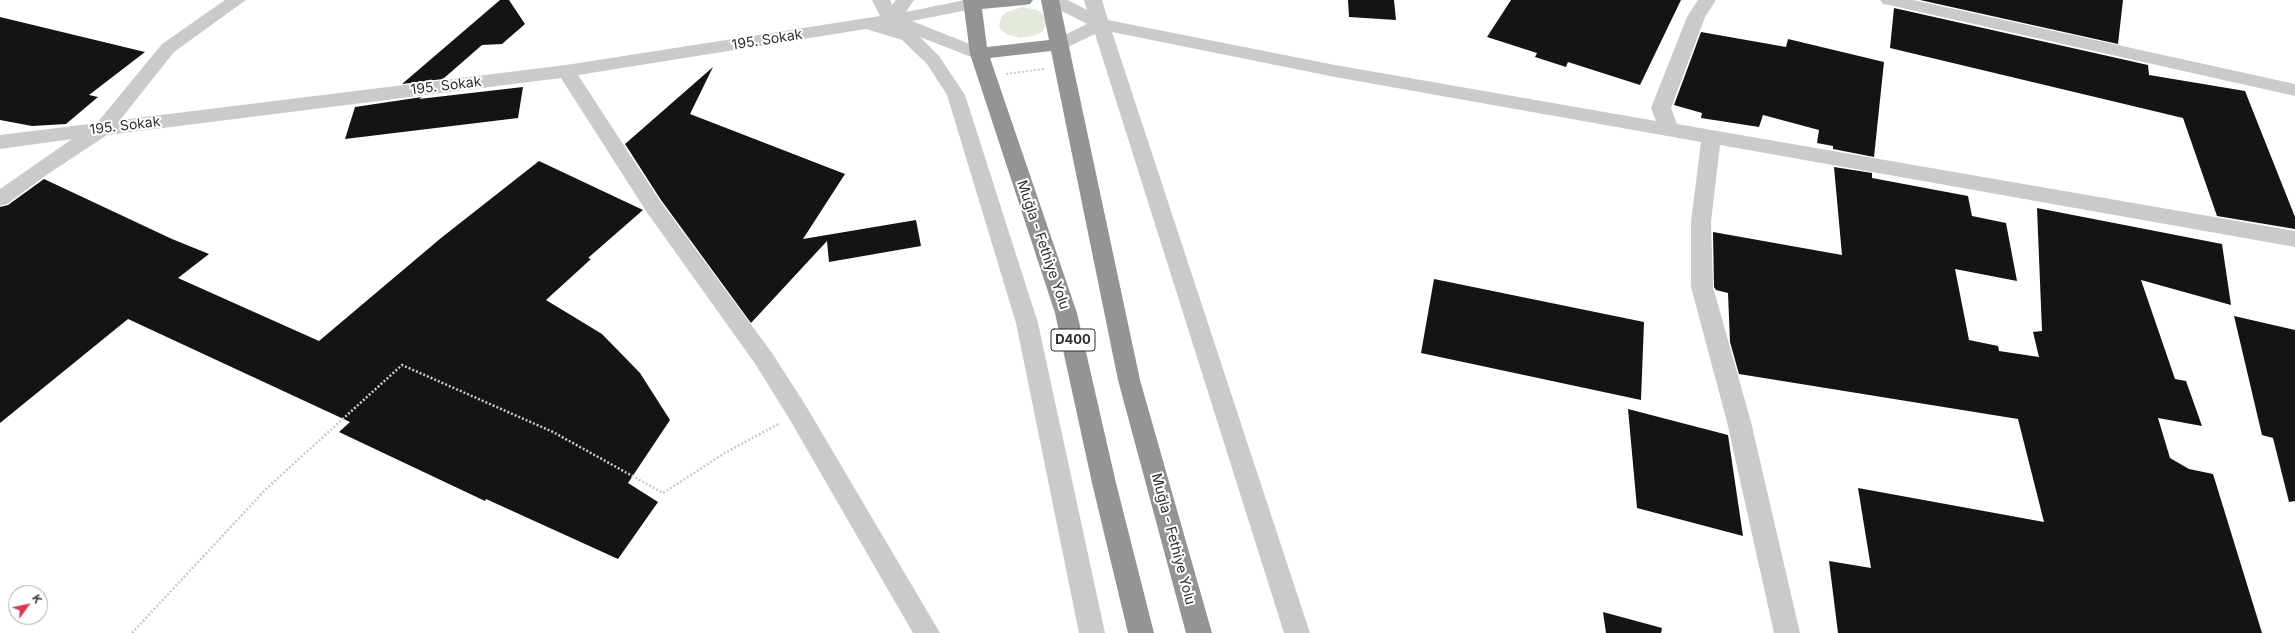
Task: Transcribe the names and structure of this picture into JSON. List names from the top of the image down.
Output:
{
  "streets": {
    "highway": ["Muğla - Fethiye Yolu", "D400"],
    "street": ["195. Sokak"]
  },
  "crossings": [
    ["195. Sokak", "Muğla - Fethiye Yolu"]
  ],
  "north": "top right"
}
